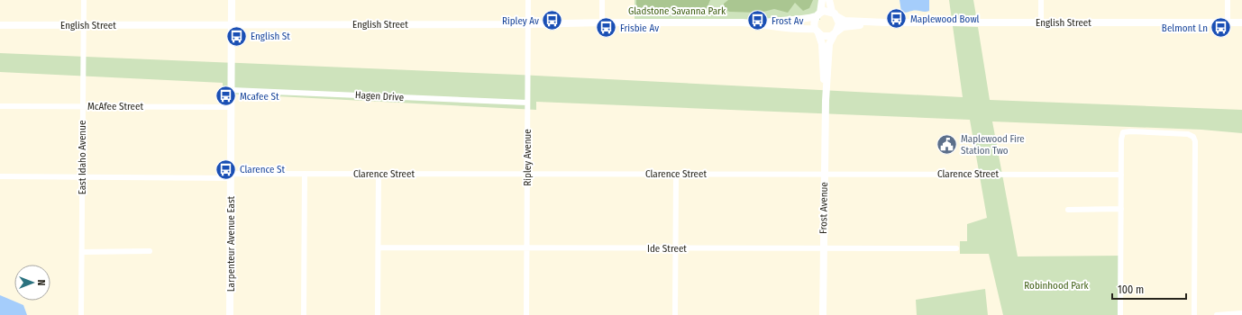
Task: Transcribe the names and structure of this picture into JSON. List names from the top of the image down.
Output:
{
  "streets": {
    "street": [
      "English Street",
      "Hagen Drive",
      "McAfee Street",
      "East Idaho Avenue",
      "Ripley Avenue",
      "Clarence Street",
      "Frost Avenue",
      "Larpenteur Avenue East",
      "Ide Street"
    ]
  },
  "crossings": [
    ["English Street", "East Idaho Avenue"],
    ["English Street", "Ripley Avenue"],
    ["English Street", "Frost Avenue"],
    ["English Street", "Larpenteur Avenue East"],
    ["Hagen Drive", "Ripley Avenue"],
    ["Hagen Drive", "Larpenteur Avenue East"],
    ["McAfee Street", "East Idaho Avenue"],
    ["McAfee Street", "Larpenteur Avenue East"],
    ["East Idaho Avenue", "Clarence Street"],
    ["Ripley Avenue", "Clarence Street"],
    ["Ripley Avenue", "Ide Street"],
    ["Clarence Street", "Frost Avenue"],
    ["Clarence Street", "Larpenteur Avenue East"],
    ["Frost Avenue", "Ide Street"]
  ],
  "parks": ["Gladstone Savanna Park", "Robinhood Park"],
  "places": {
    "bus stop": [
      "Maplewood Bowl",
      "Ripley Av",
      "Frost Av",
      "Frisbie Av",
      "Belmont Ln",
      "English St",
      "Mcafee St",
      "Clarence St"
    ],
    "public building": ["Maplewood Fire Station Two"]
  },
  "scale_bar": "100 m",
  "north": "right"
}
